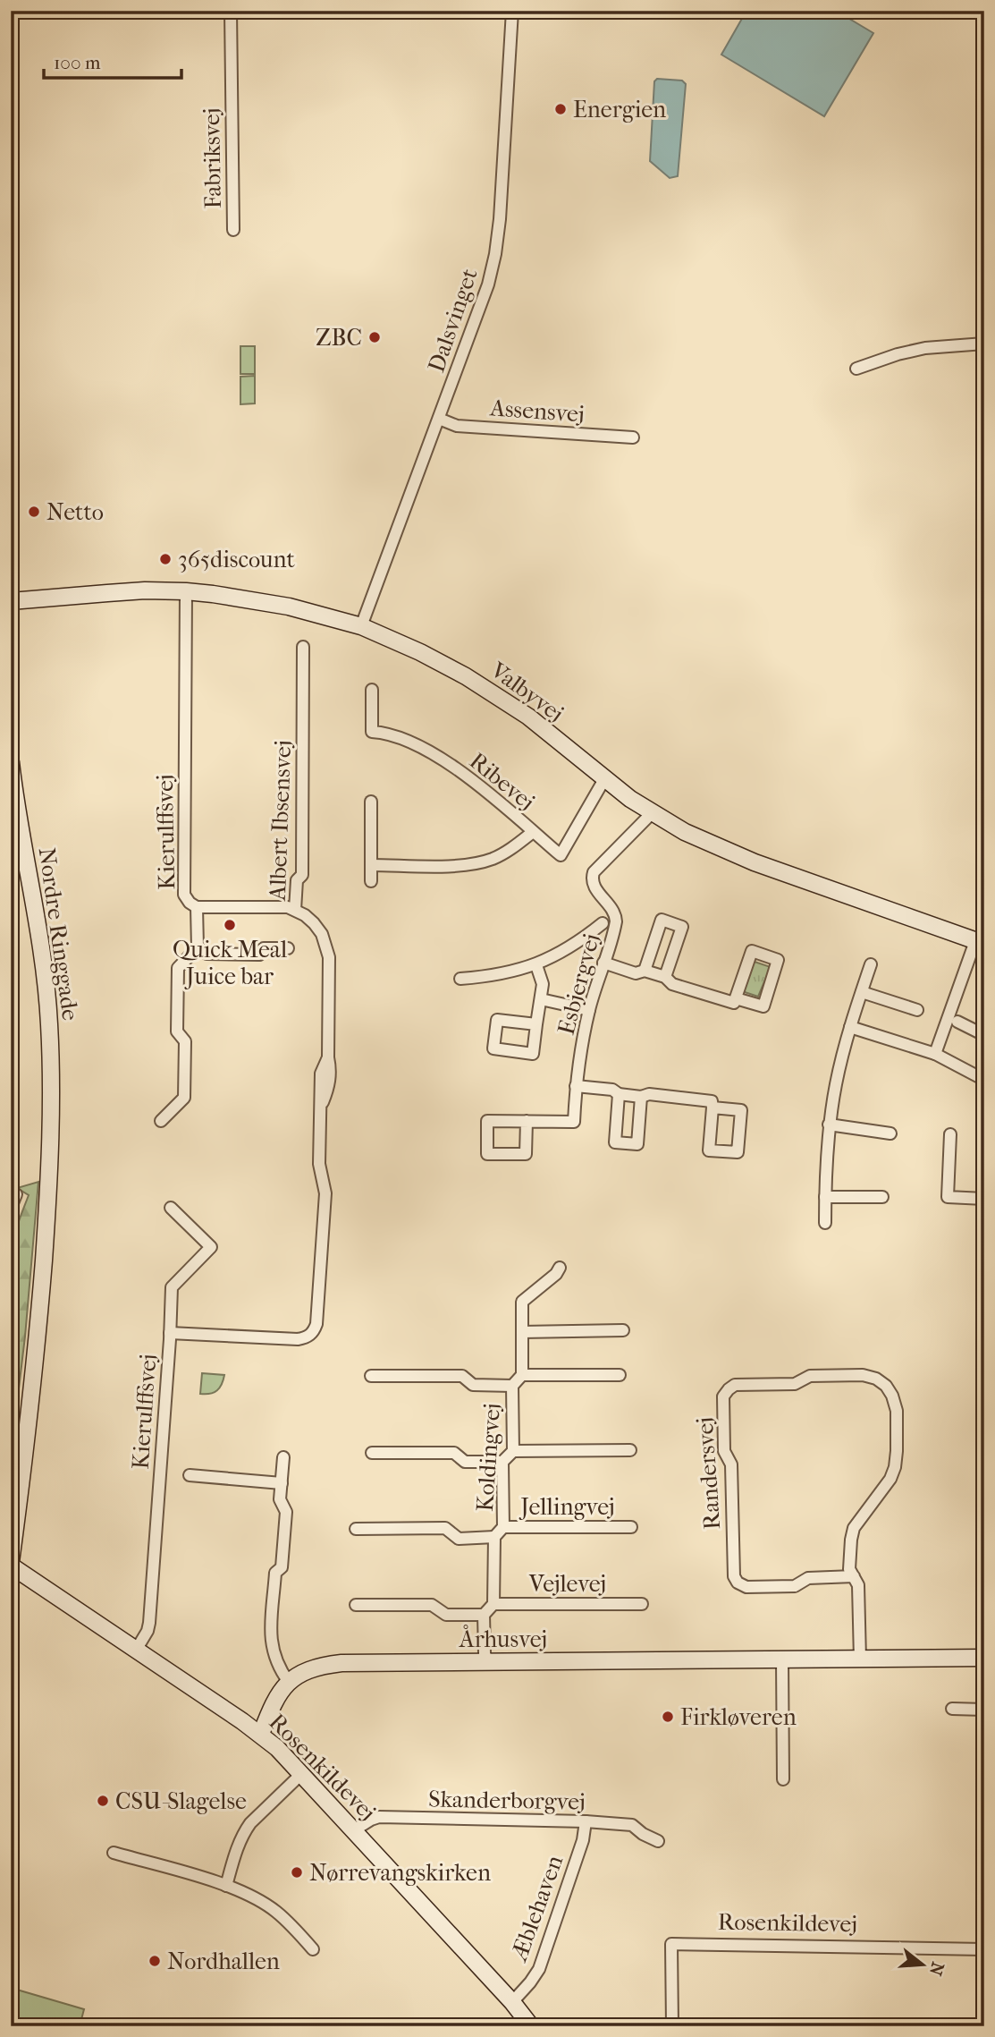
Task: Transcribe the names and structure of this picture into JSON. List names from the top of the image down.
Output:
{
  "streets": {
    "street": [
      "Fabriksvej",
      "Dalsvinget",
      "Assensvej",
      "Valbyvej",
      "Ribevej",
      "Albert Ibsensvej",
      "Kierulffsvej",
      "Nordre Ringgade",
      "Esbjergvej",
      "Koldingvej",
      "Randersvej",
      "Jellingvej",
      "Vejlevej",
      "Århusvej",
      "Rosenkildevej",
      "Skanderborgvej",
      "Æblehaven"
    ]
  },
  "crossings": [
    ["Dalsvinget", "Assensvej"],
    ["Dalsvinget", "Valbyvej"],
    ["Valbyvej", "Ribevej"],
    ["Valbyvej", "Kierulffsvej"],
    ["Valbyvej", "Esbjergvej"],
    ["Albert Ibsensvej", "Kierulffsvej"],
    ["Kierulffsvej", "Rosenkildevej"],
    ["Nordre Ringgade", "Rosenkildevej"],
    ["Koldingvej", "Jellingvej"],
    ["Koldingvej", "Vejlevej"],
    ["Randersvej", "Århusvej"],
    ["Århusvej", "Rosenkildevej"],
    ["Rosenkildevej", "Skanderborgvej"],
    ["Rosenkildevej", "Æblehaven"],
    ["Skanderborgvej", "Æblehaven"]
  ],
  "places": [
    "Energien",
    "ZBC",
    "Netto",
    "365discount",
    "Quick Meal Juice bar",
    "Firkløveren",
    "CSU-Slagelse",
    "Nørrevangskirken",
    "Nordhallen"
  ],
  "scale_bar": "100 m",
  "north": "right"
}
